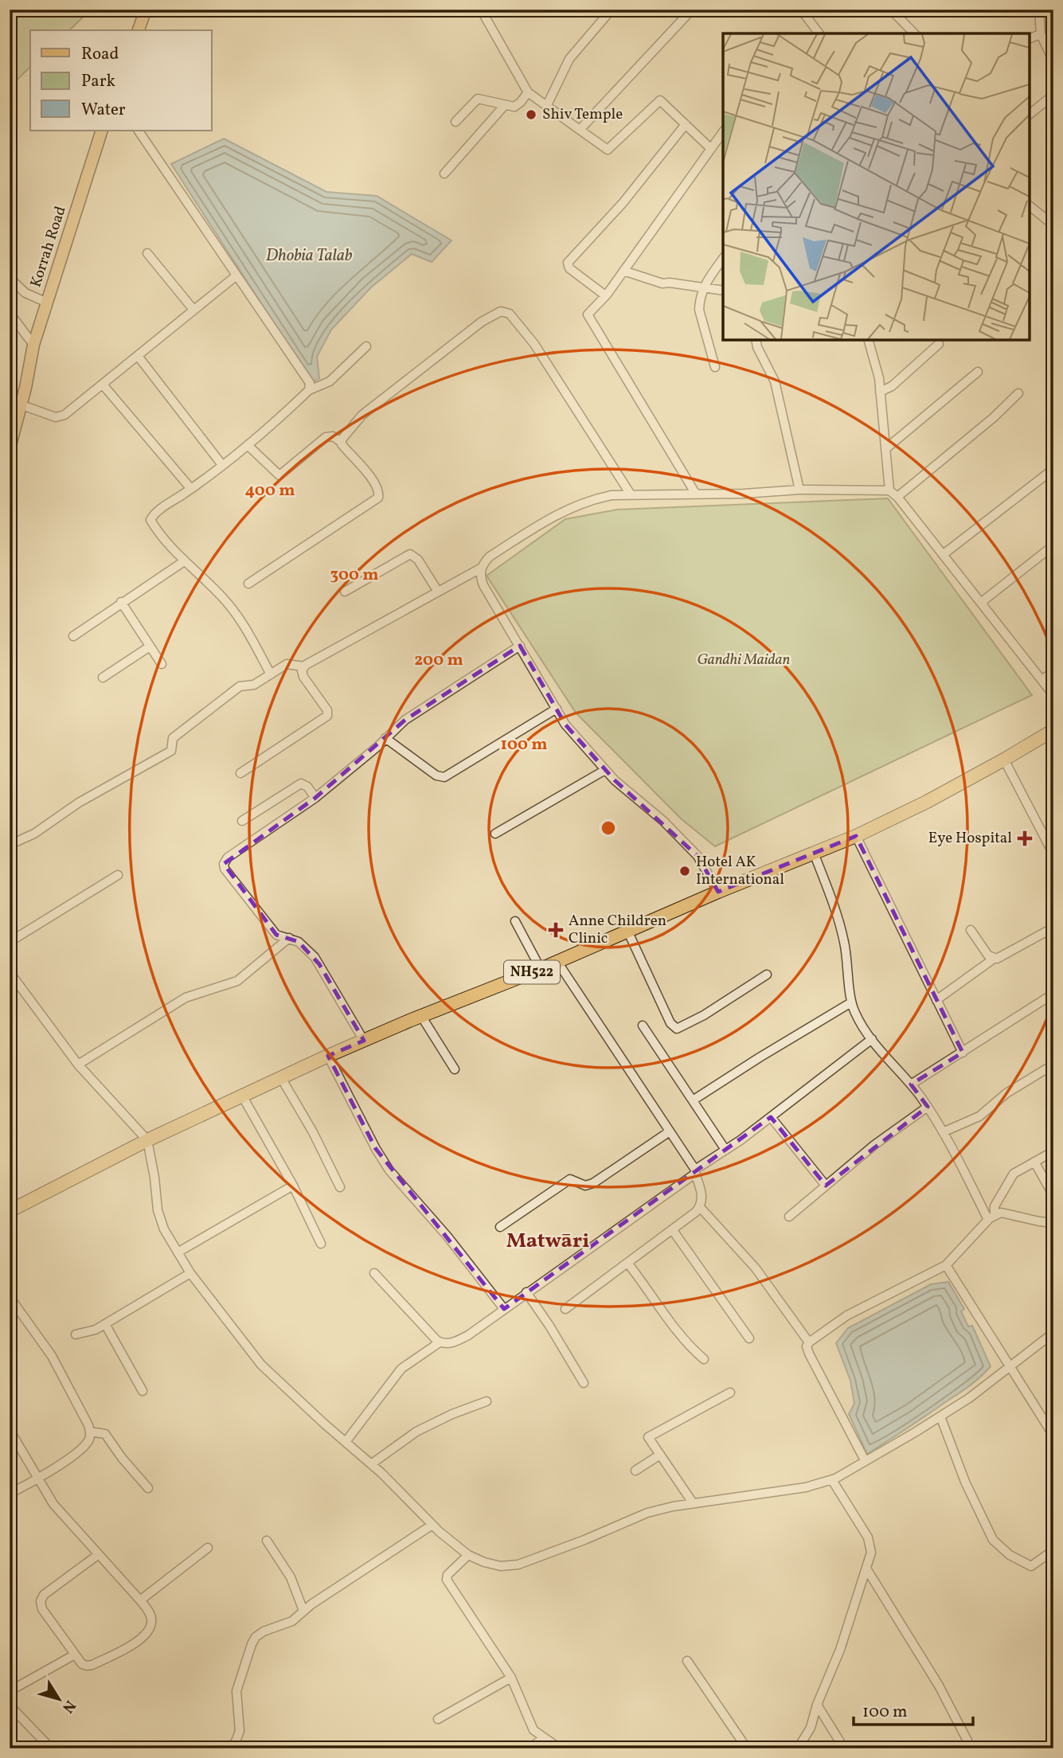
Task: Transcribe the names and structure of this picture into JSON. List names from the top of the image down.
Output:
{
  "streets": {
    "highway": ["NH522"],
    "main road": ["Korrah Road"]
  },
  "districts": ["Matwāri"],
  "water": ["Dhobia Talab"],
  "parks": ["Gandhi Maidan"],
  "places": {
    "other": ["Shiv Temple", "Hotel AK International"],
    "health": ["Eye Hospital", "Anne Children Clinic"]
  },
  "legend": ["Road", "Park", "Water"],
  "scale_bar": "100 m",
  "north": "bottom right",
  "rings": [
    "400 m",
    "300 m",
    "200 m",
    "100 m"
  ]
}
